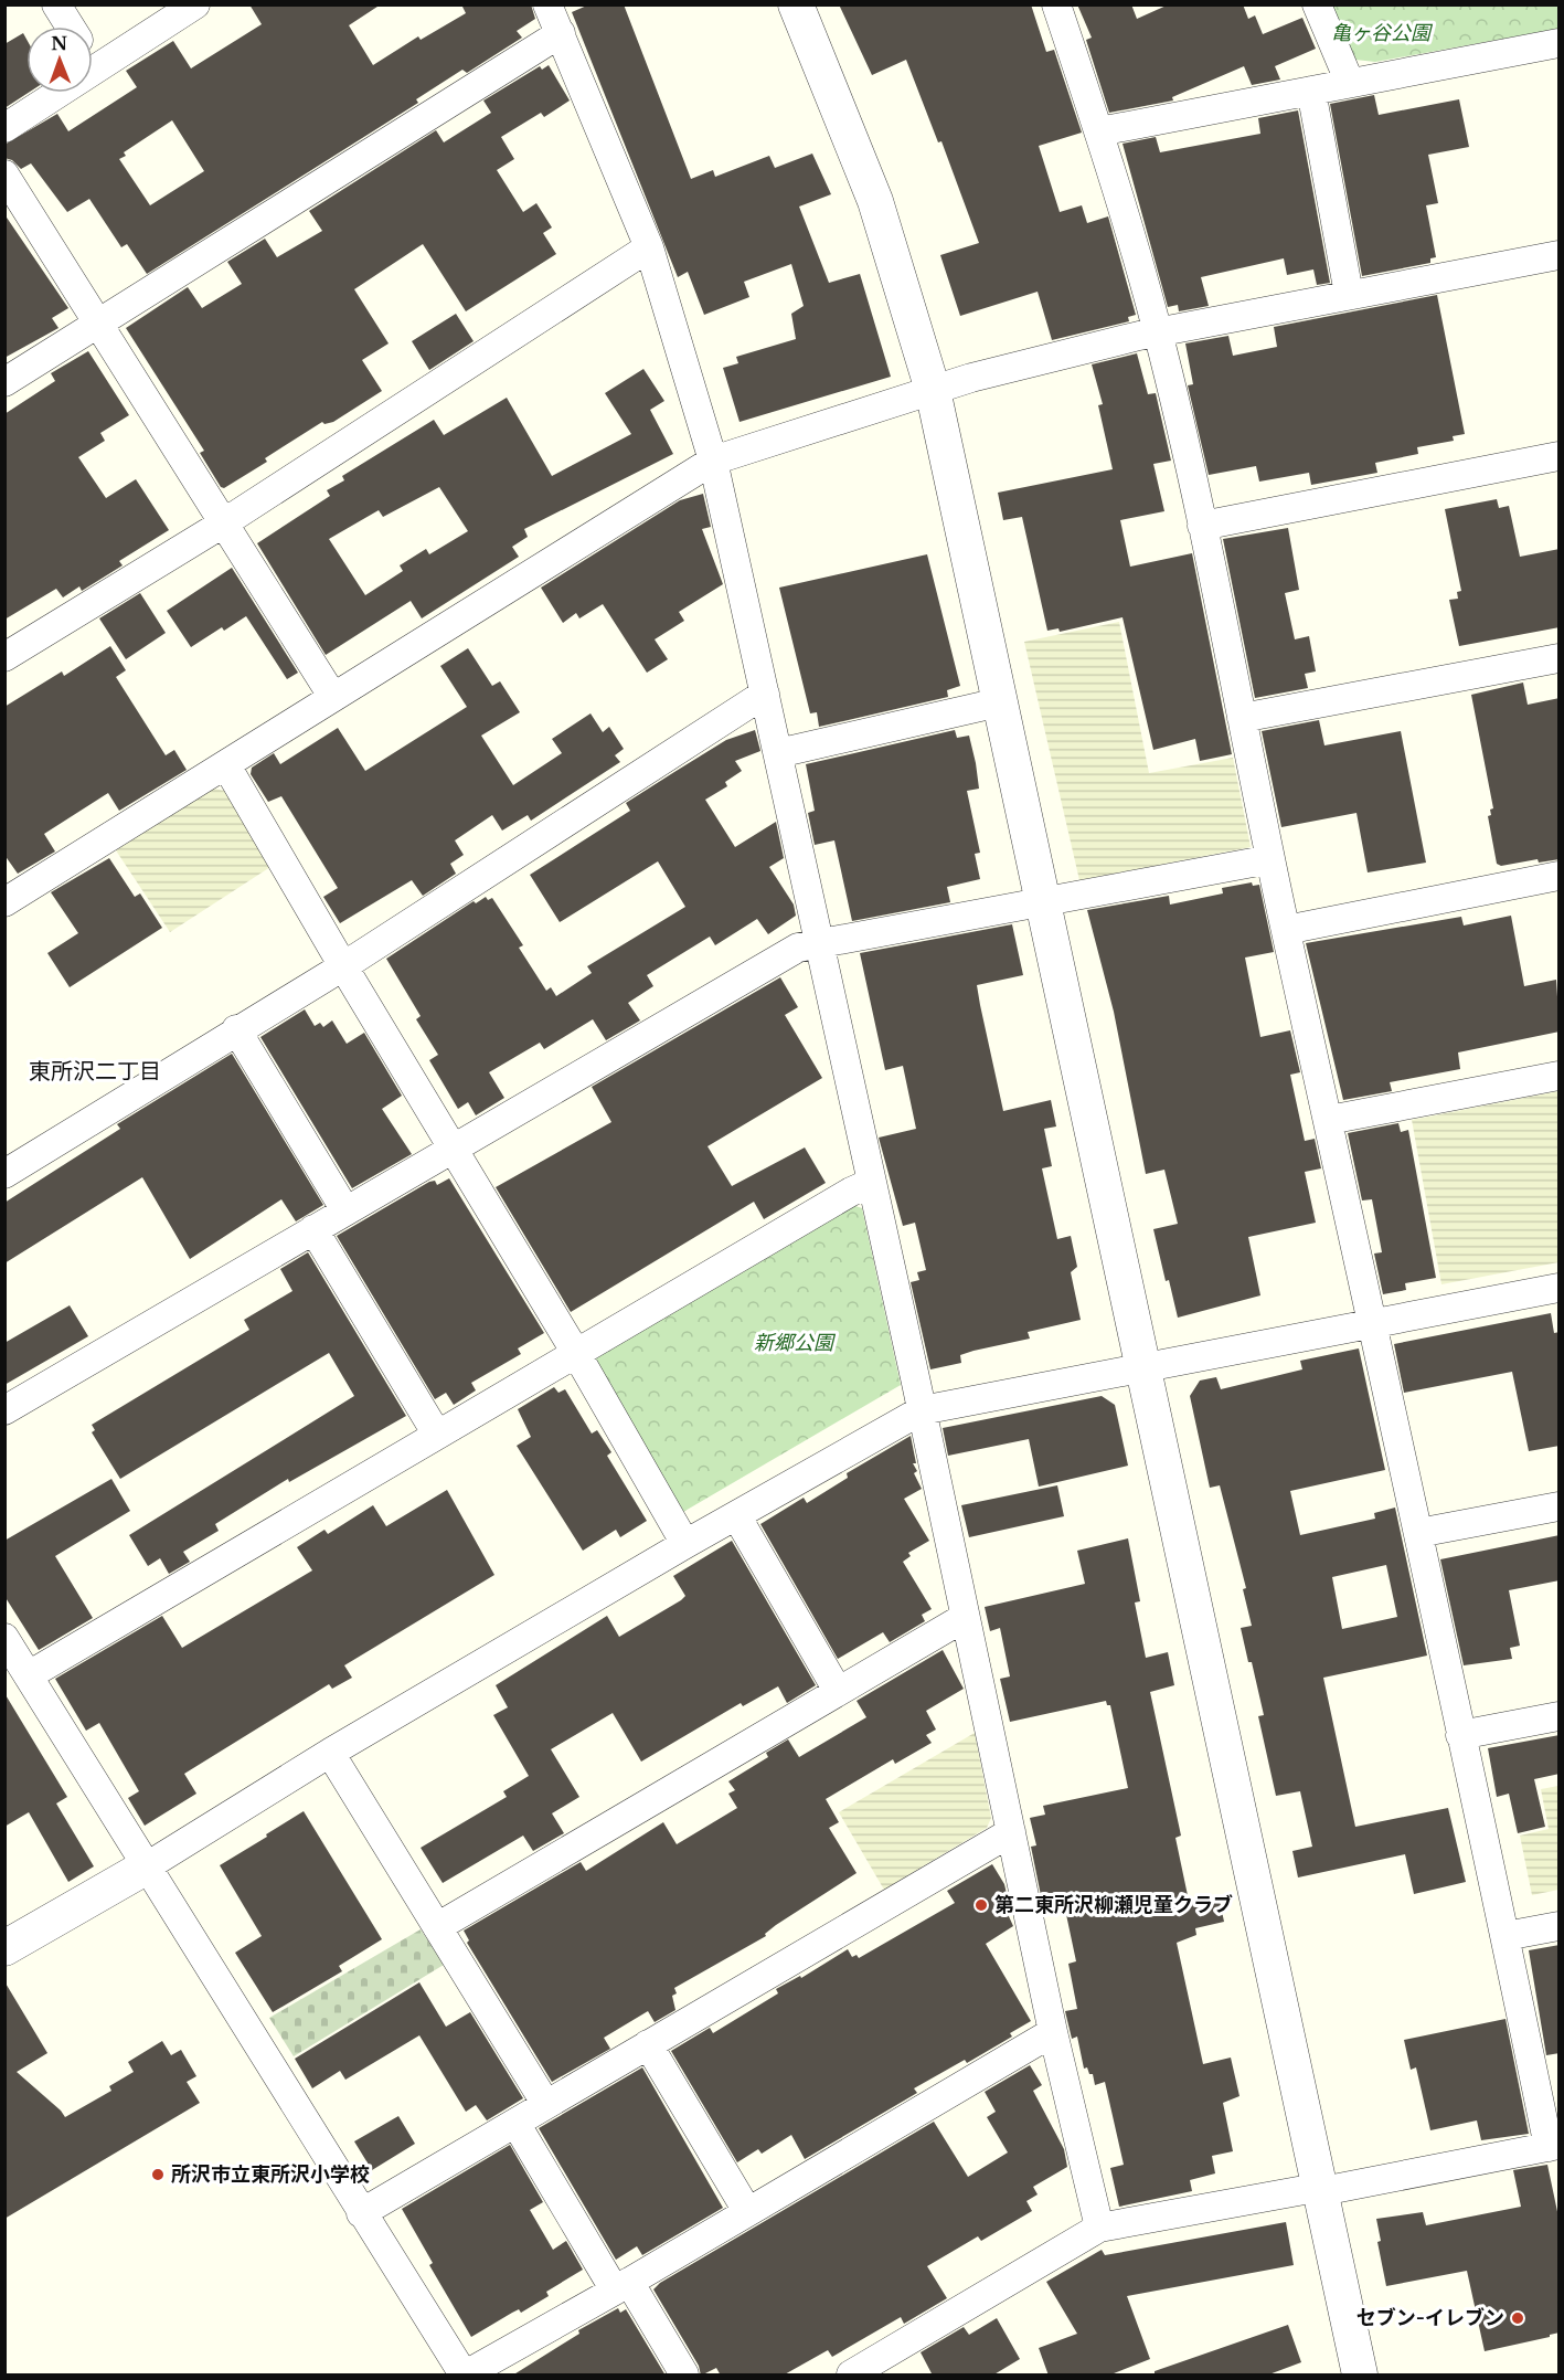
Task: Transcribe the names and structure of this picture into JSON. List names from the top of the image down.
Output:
{
  "districts": ["東所沢二丁目"],
  "parks": ["亀ヶ谷公園", "新郷公園"],
  "places": ["第二東所沢柳瀬児童クラブ", "所沢市立東所沢小学校", "セブン-イレブン"],
  "north": "top"
}
